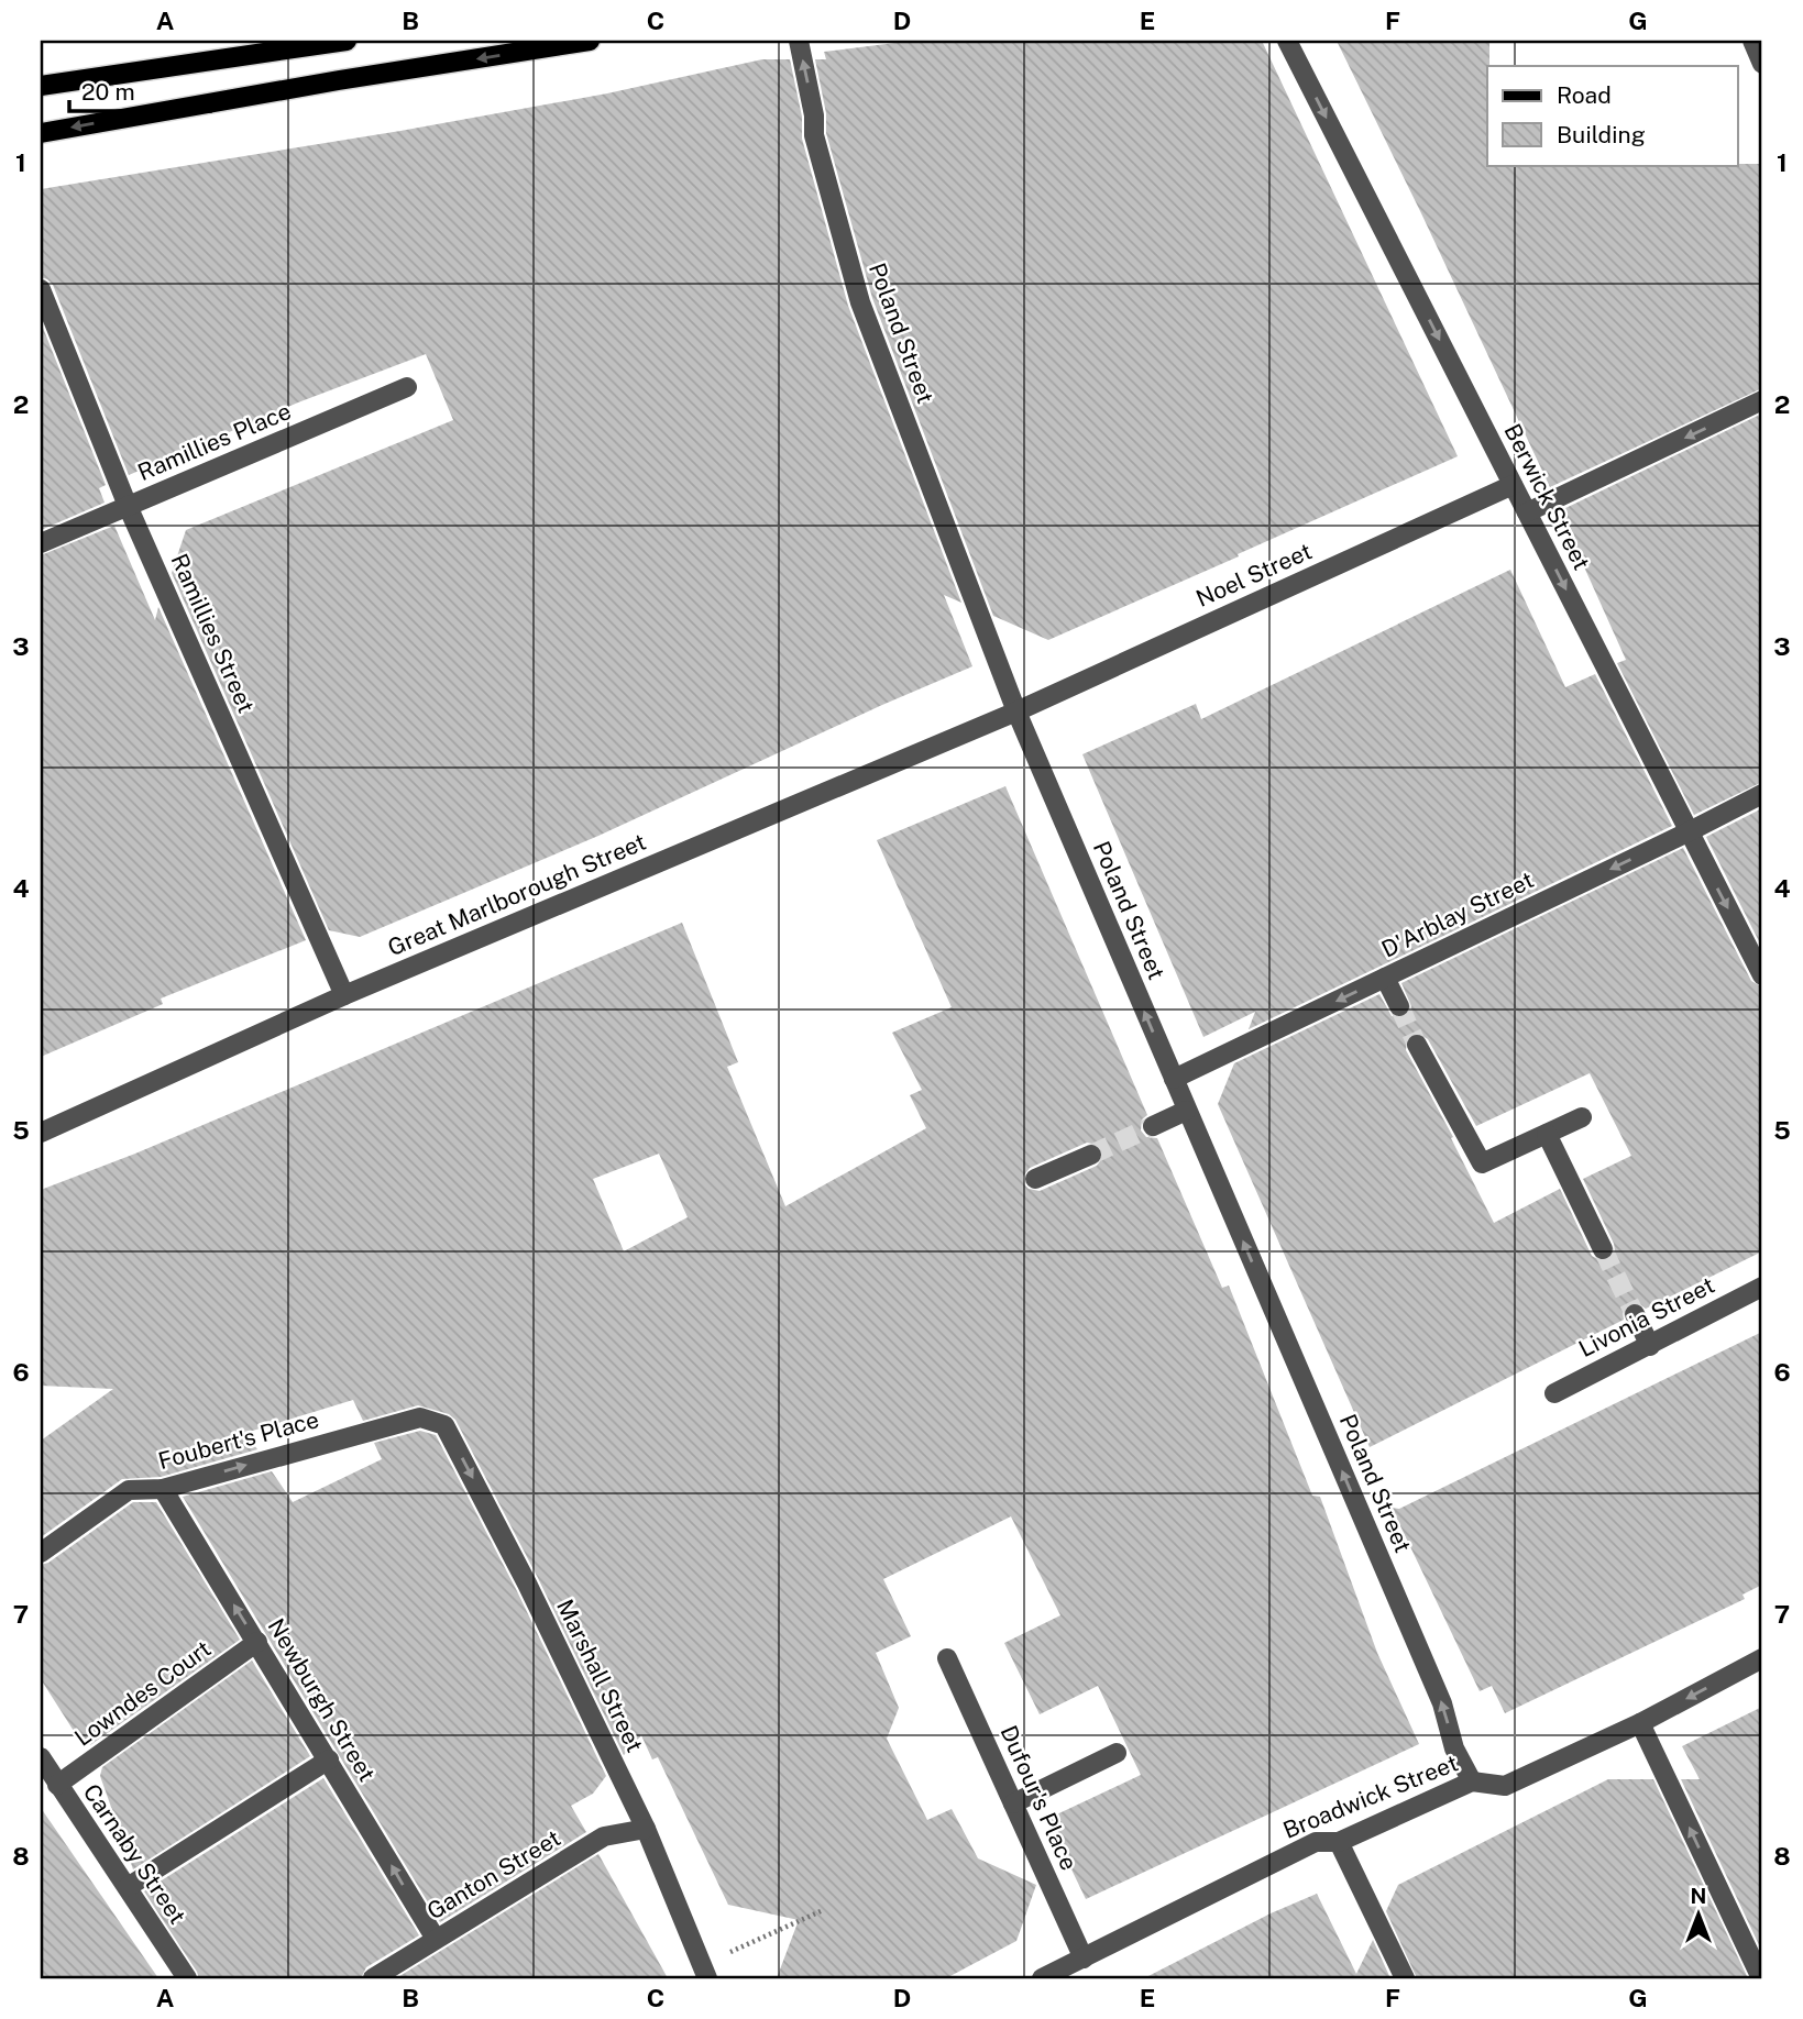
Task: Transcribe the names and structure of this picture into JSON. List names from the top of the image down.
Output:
{
  "streets": {
    "street": [
      "Poland Street",
      "Ramillies Place",
      "Berwick Street",
      "Noel Street",
      "Ramillies Street",
      "Great Marlborough Street",
      "D'Arblay Street",
      "Livonia Street",
      "Foubert's Place",
      "Marshall Street",
      "Lowndes Court",
      "Newburgh Street",
      "Broadwick Street",
      "Dufour's Place",
      "Carnaby Street",
      "Ganton Street"
    ]
  },
  "crossings": [
    ["Poland Street", "Noel Street"],
    ["Poland Street", "Great Marlborough Street"],
    ["Poland Street", "D'Arblay Street"],
    ["Poland Street", "Broadwick Street"],
    ["Ramillies Place", "Ramillies Street"],
    ["Berwick Street", "Noel Street"],
    ["Berwick Street", "D'Arblay Street"],
    ["Noel Street", "Great Marlborough Street"],
    ["Ramillies Street", "Great Marlborough Street"],
    ["Foubert's Place", "Marshall Street"],
    ["Foubert's Place", "Newburgh Street"],
    ["Marshall Street", "Ganton Street"],
    ["Lowndes Court", "Newburgh Street"],
    ["Lowndes Court", "Carnaby Street"],
    ["Newburgh Street", "Ganton Street"],
    ["Broadwick Street", "Dufour's Place"]
  ],
  "one_way": [
    "Poland Street",
    "Berwick Street",
    "D'Arblay Street",
    "Foubert's Place",
    "Marshall Street",
    "Newburgh Street"
  ],
  "legend": ["Road", "Building"],
  "scale_bar": "20 m",
  "north": "top",
  "grid": {
    "columns": [
      "A",
      "B",
      "C",
      "D",
      "E",
      "F",
      "G"
    ],
    "rows": [
      "1",
      "2",
      "3",
      "4",
      "5",
      "6",
      "7",
      "8"
    ]
  }
}
